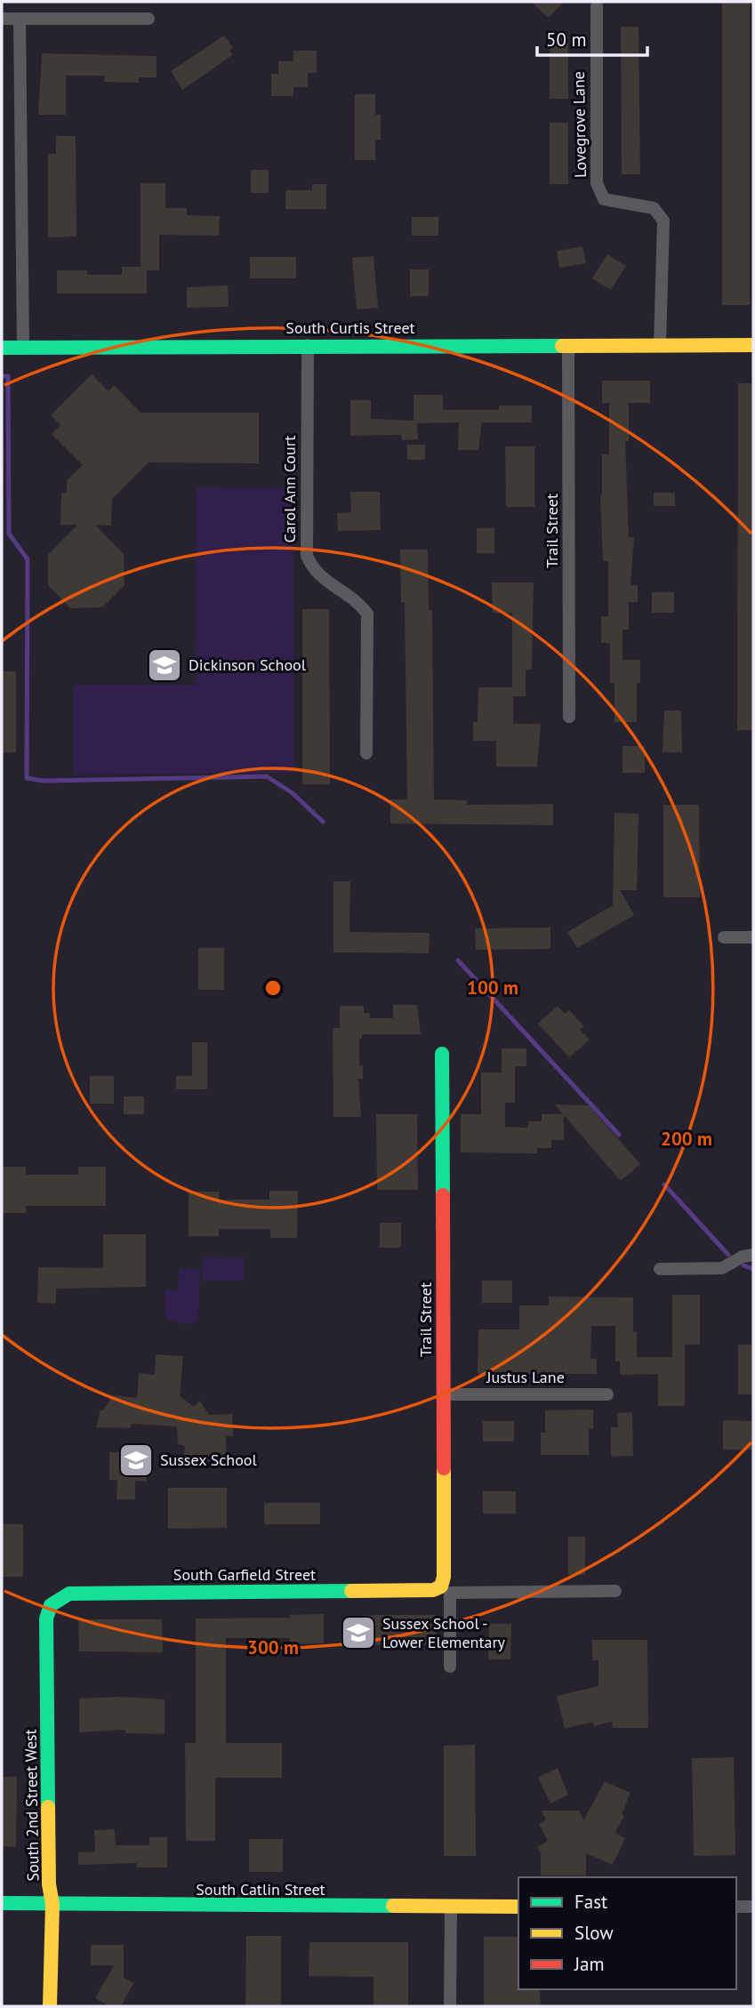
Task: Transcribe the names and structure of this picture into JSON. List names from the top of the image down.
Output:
{
  "streets": {
    "street": [
      "Lovegrove Lane",
      "South Curtis Street",
      "Carol Ann Court",
      "Trail Street",
      "Justus Lane",
      "South Garfield Street",
      "South 2nd Street West",
      "South Catlin Street"
    ]
  },
  "crossings": [
    ["Lovegrove Lane", "South Curtis Street"],
    ["South Curtis Street", "Carol Ann Court"],
    ["South Curtis Street", "Trail Street"],
    ["Trail Street", "Justus Lane"],
    ["Trail Street", "South Garfield Street"],
    ["South Garfield Street", "South 2nd Street West"],
    ["South 2nd Street West", "South Catlin Street"]
  ],
  "places": {
    "school or university": ["Dickinson School", "Sussex School", "Sussex School - Lower Elementary"]
  },
  "legend": ["Fast", "Slow", "Jam"],
  "scale_bar": "50 m",
  "rings": ["100 m", "200 m", "300 m"]
}
